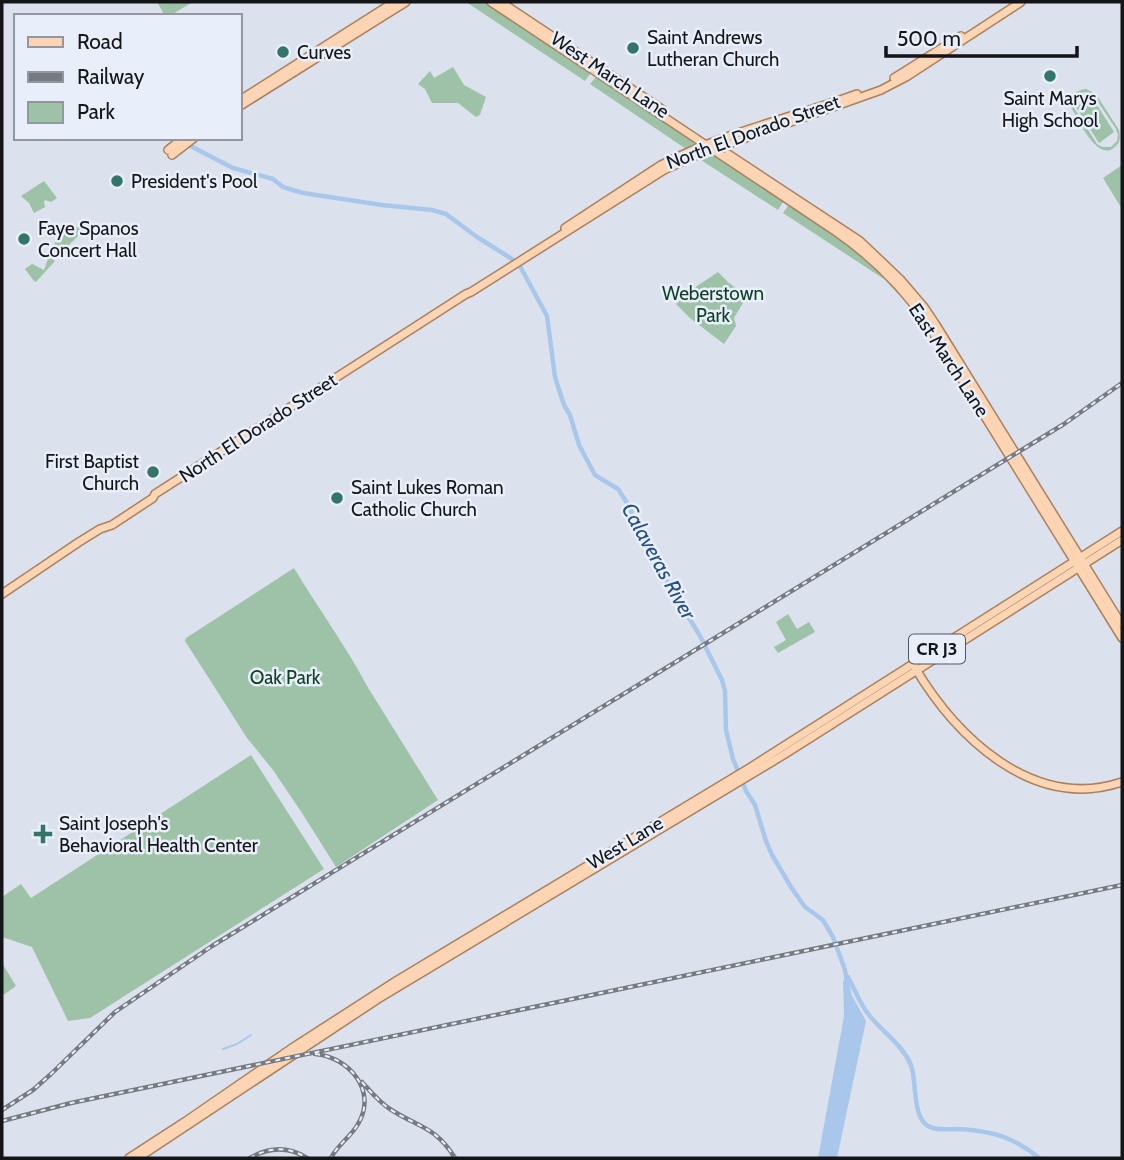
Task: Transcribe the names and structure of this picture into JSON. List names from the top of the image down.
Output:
{
  "streets": {
    "main road": [
      "West March Lane",
      "North El Dorado Street",
      "East March Lane",
      "CR J3",
      "West Lane"
    ]
  },
  "crossings": [
    ["West March Lane", "North El Dorado Street"],
    ["West March Lane", "East March Lane"],
    ["North El Dorado Street", "East March Lane"],
    ["East March Lane", "West Lane"]
  ],
  "water": ["Calaveras River"],
  "parks": ["Weberstown Park", "Oak Park"],
  "places": {
    "other": [
      "Saint Andrews Lutheran Church",
      "Curves",
      "Saint Marys High School",
      "President's Pool",
      "Faye Spanos Concert Hall",
      "First Baptist Church",
      "Saint Lukes Roman Catholic Church"
    ],
    "health": ["Saint Joseph's Behavioral Health Center"]
  },
  "legend": ["Road", "Railway", "Park"],
  "scale_bar": "500 m"
}
